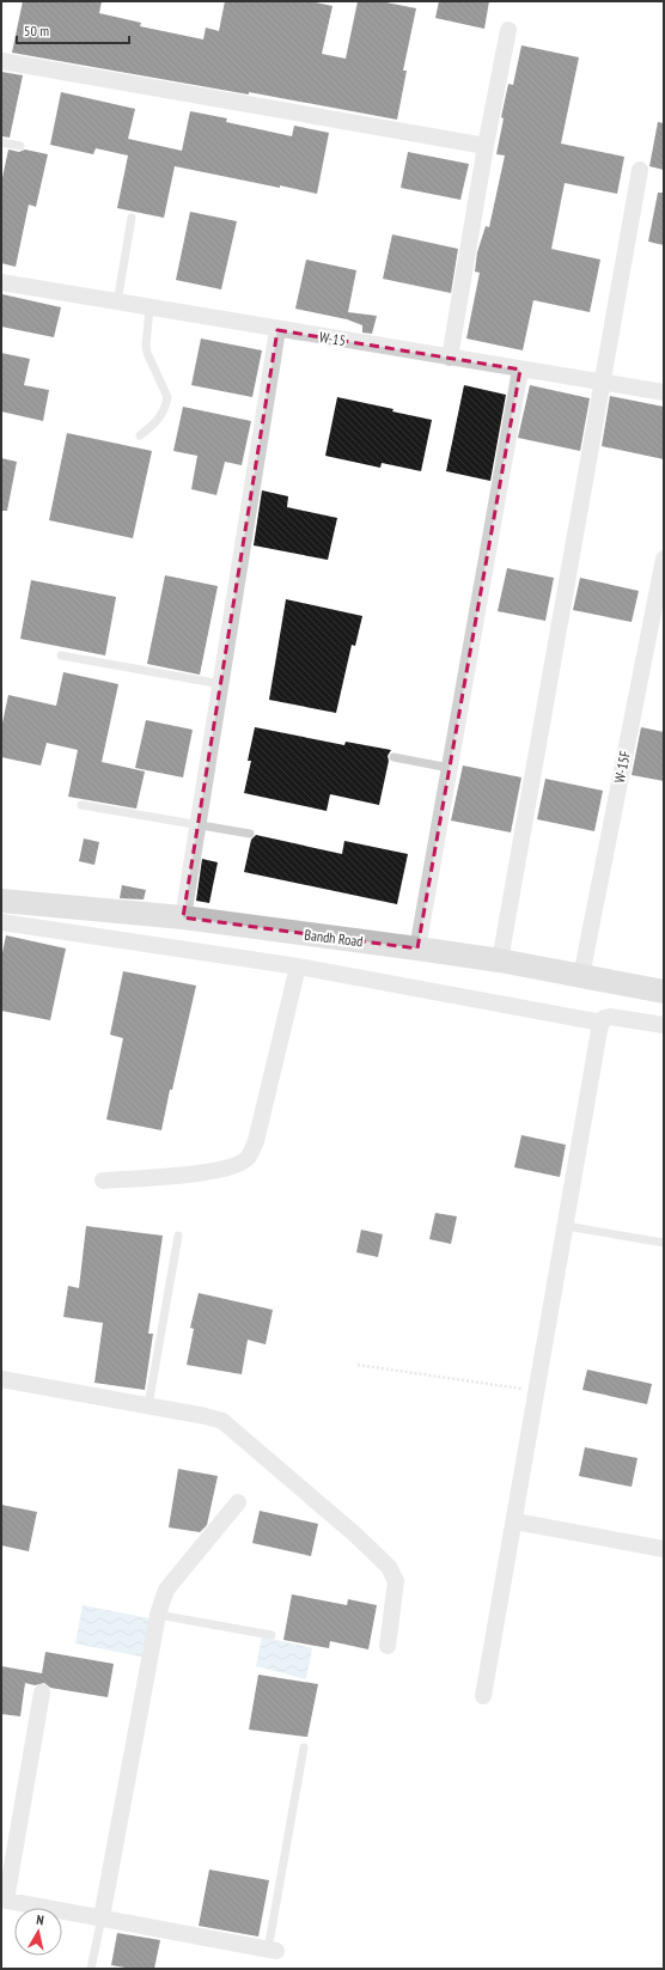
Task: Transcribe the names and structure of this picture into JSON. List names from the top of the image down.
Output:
{
  "streets": {
    "street": ["W-15", "W-15F", "Bandh Road"]
  },
  "crossings": [
    ["W-15F", "Bandh Road"]
  ],
  "scale_bar": "50 m",
  "north": "top"
}
